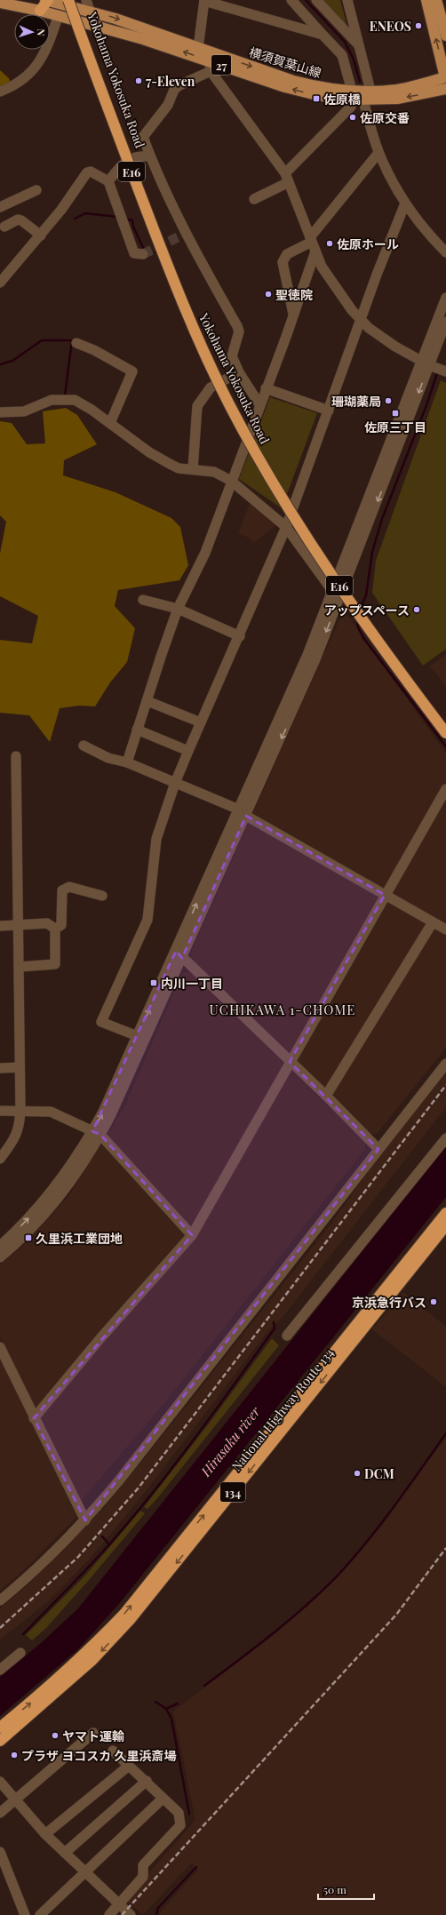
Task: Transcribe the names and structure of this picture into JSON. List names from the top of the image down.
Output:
{
  "streets": {
    "highway": [
      "Yokohama Yokosuka Road",
      "E16",
      "National Highway Route 134",
      "134"
    ],
    "main road": ["横須賀葉山線", "27"]
  },
  "districts": ["UCHIKAWA 1-CHOME"],
  "water": ["Hirasaku river"],
  "places": {
    "other": [
      "ENEOS",
      "7-Eleven",
      "佐原交番",
      "佐原ホール",
      "聖徳院",
      "珊瑚薬局",
      "アップスペース",
      "京浜急行バス",
      "DCM",
      "ヤマト運輸",
      "プラザ ヨコスカ 久里浜斎場"
    ],
    "transit": [
      "佐原橋",
      "佐原三丁目",
      "内川一丁目",
      "久里浜工業団地"
    ]
  },
  "scale_bar": "50 m",
  "north": "right"
}
